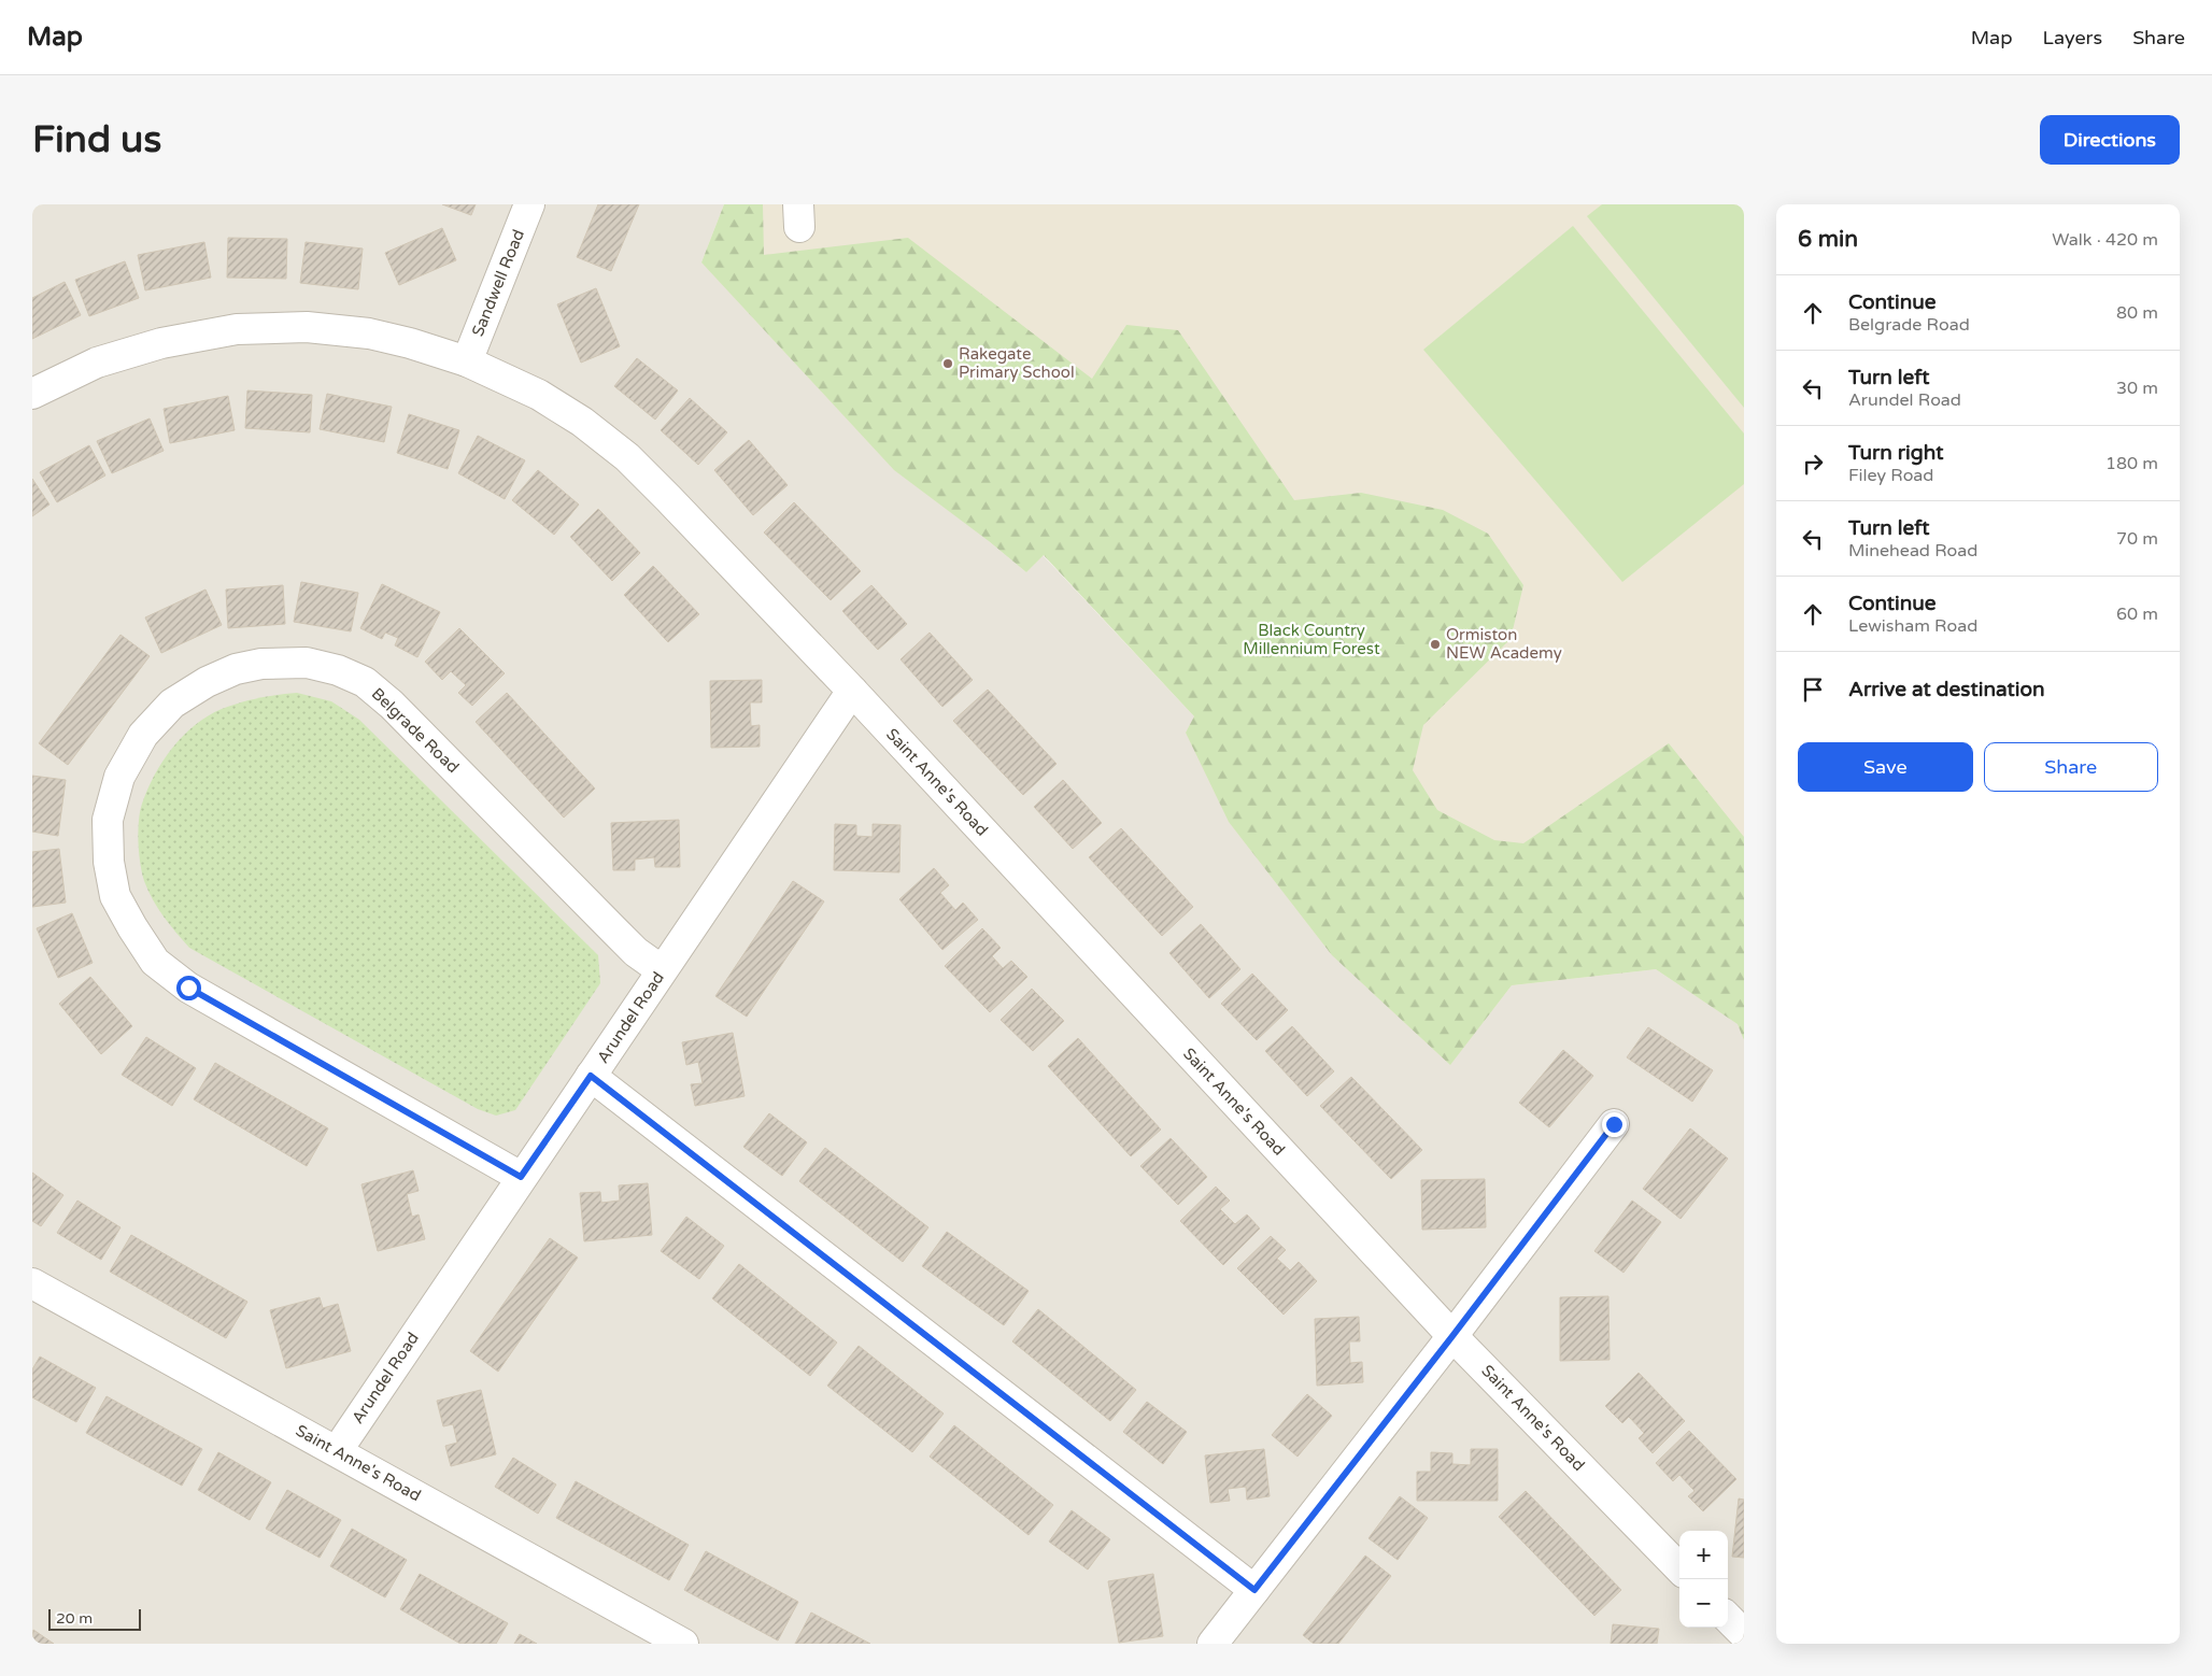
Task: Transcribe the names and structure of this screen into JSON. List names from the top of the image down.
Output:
{
  "streets": {
    "street": [
      "Sandwell Road",
      "Belgrade Road",
      "Saint Anne's Road",
      "Arundel Road"
    ]
  },
  "crossings": [
    ["Sandwell Road", "Saint Anne's Road"],
    ["Belgrade Road", "Arundel Road"],
    ["Saint Anne's Road", "Arundel Road"]
  ],
  "parks": ["Black Country Millennium Forest"],
  "places": ["Rakegate Primary School", "Ormiston NEW Academy"],
  "scale_bar": "20 m",
  "page": {
    "header": "Map",
    "nav": ["Map", "Layers", "Share"],
    "buttons": [
      "Directions",
      ["Save", "Share"]
    ],
    "title": "Find us",
    "heading": ["6 min", "Walk · 420 m"],
    "list": [
      ["Continue", "Belgrade Road", "80 m"],
      ["Turn left", "Arundel Road", "30 m"],
      ["Turn right", "Filey Road", "180 m"],
      ["Turn left", "Minehead Road", "70 m"],
      ["Continue", "Lewisham Road", "60 m"],
      "Arrive at destination"
    ],
    "map_buttons": ["+", "−"],
    "scale": "20 m"
  }
}
